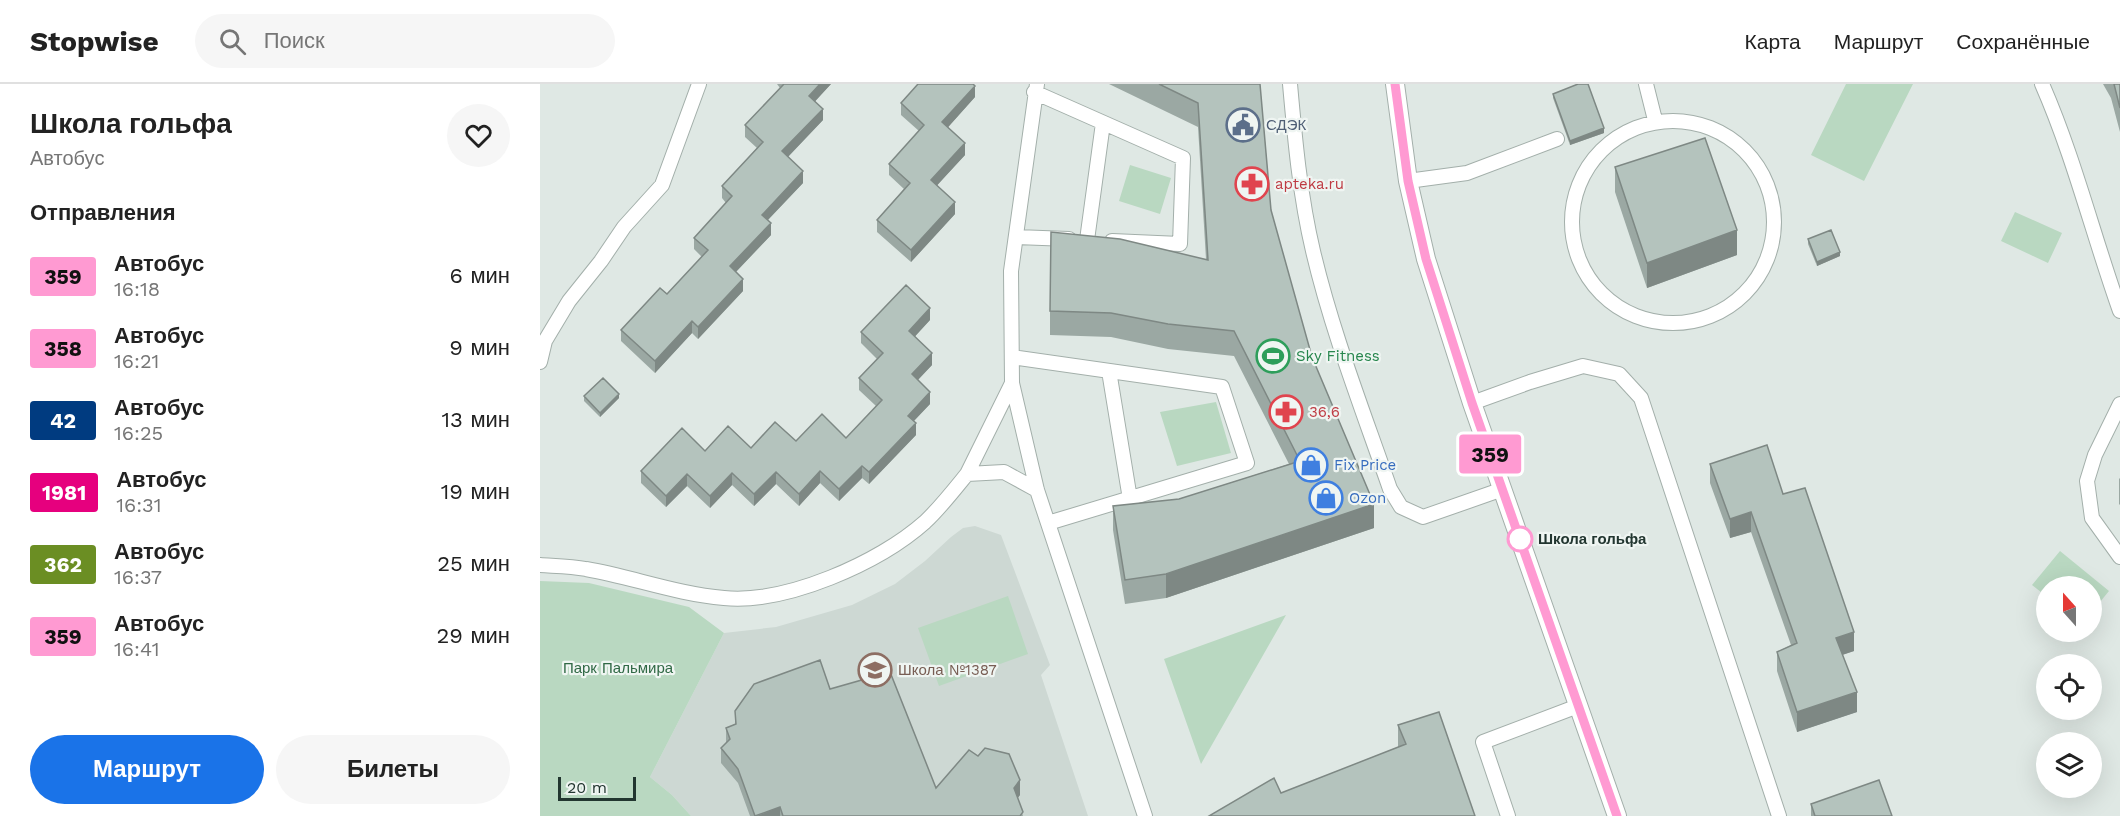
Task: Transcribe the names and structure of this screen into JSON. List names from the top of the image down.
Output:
{
  "parks": ["Парк Пальмира"],
  "places": {
    "public building": ["СДЭК"],
    "pharmacy": ["apteka.ru", "36,6"],
    "sports": ["Sky Fitness"],
    "shop": ["Fix Price", "Ozon"],
    "other": ["Школа гольфа"],
    "school or university": ["Школа №1387"]
  },
  "lines": ["bus line 359"],
  "scale_bar": "20 m",
  "north": "top",
  "page": {
    "header": "Stopwise",
    "search": "Поиск",
    "nav": ["Карта", "Маршрут", "Сохранённые"],
    "heading": [
      ["Школа гольфа", "Автобус"],
      "Отправления"
    ],
    "on_map": "359",
    "list": [
      {
        "mark": "359",
        "name": "Автобус",
        "note": "16:18",
        "value": "6 мин"
      },
      {
        "mark": "358",
        "name": "Автобус",
        "note": "16:21",
        "value": "9 мин"
      },
      {
        "mark": "42",
        "name": "Автобус",
        "note": "16:25",
        "value": "13 мин"
      },
      {
        "mark": "1981",
        "name": "Автобус",
        "note": "16:31",
        "value": "19 мин"
      },
      {
        "mark": "362",
        "name": "Автобус",
        "note": "16:37",
        "value": "25 мин"
      },
      {
        "mark": "359",
        "name": "Автобус",
        "note": "16:41",
        "value": "29 мин"
      }
    ],
    "buttons": ["Маршрут", "Билеты"],
    "scale": "20 m"
  }
}
